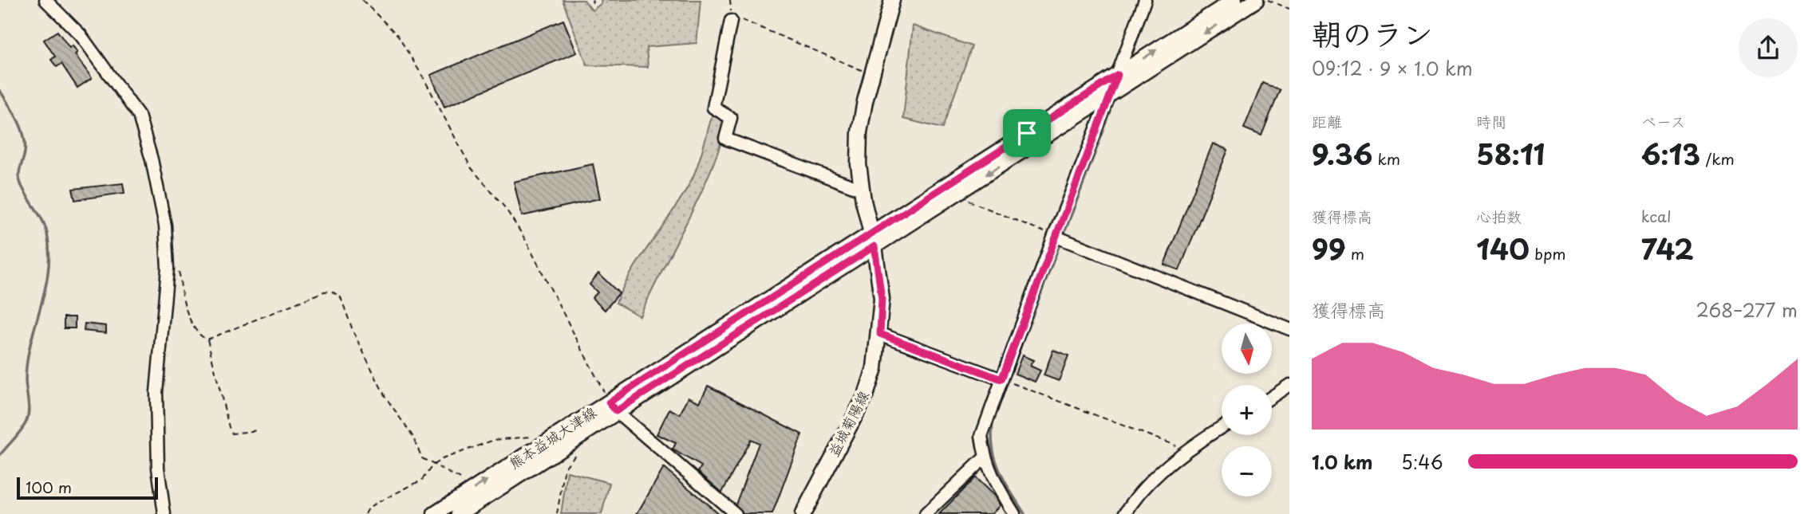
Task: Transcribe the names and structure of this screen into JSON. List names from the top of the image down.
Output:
{
  "streets": {
    "main road": ["益城菊陽線", "熊本益城大津線"]
  },
  "crossings": [
    ["益城菊陽線", "熊本益城大津線"]
  ],
  "scale_bar": "100 m",
  "north": "bottom",
  "page": {
    "heading": ["朝のラン", "09:12 · 9 × 1.0 km"],
    "stats": [
      ["距離", "9.36 km"],
      ["時間", "58:11"],
      ["ペース", "6:13 /km"],
      ["獲得標高", "99 m"],
      ["心拍数", "140 bpm"],
      ["kcal", "742"]
    ],
    "chart": ["獲得標高", "268–277 m"],
    "map_buttons": ["+", "−"],
    "list": [
      {
        "name": "1.0 km",
        "note": "5:46"
      }
    ],
    "scale": "100 m"
  }
}
